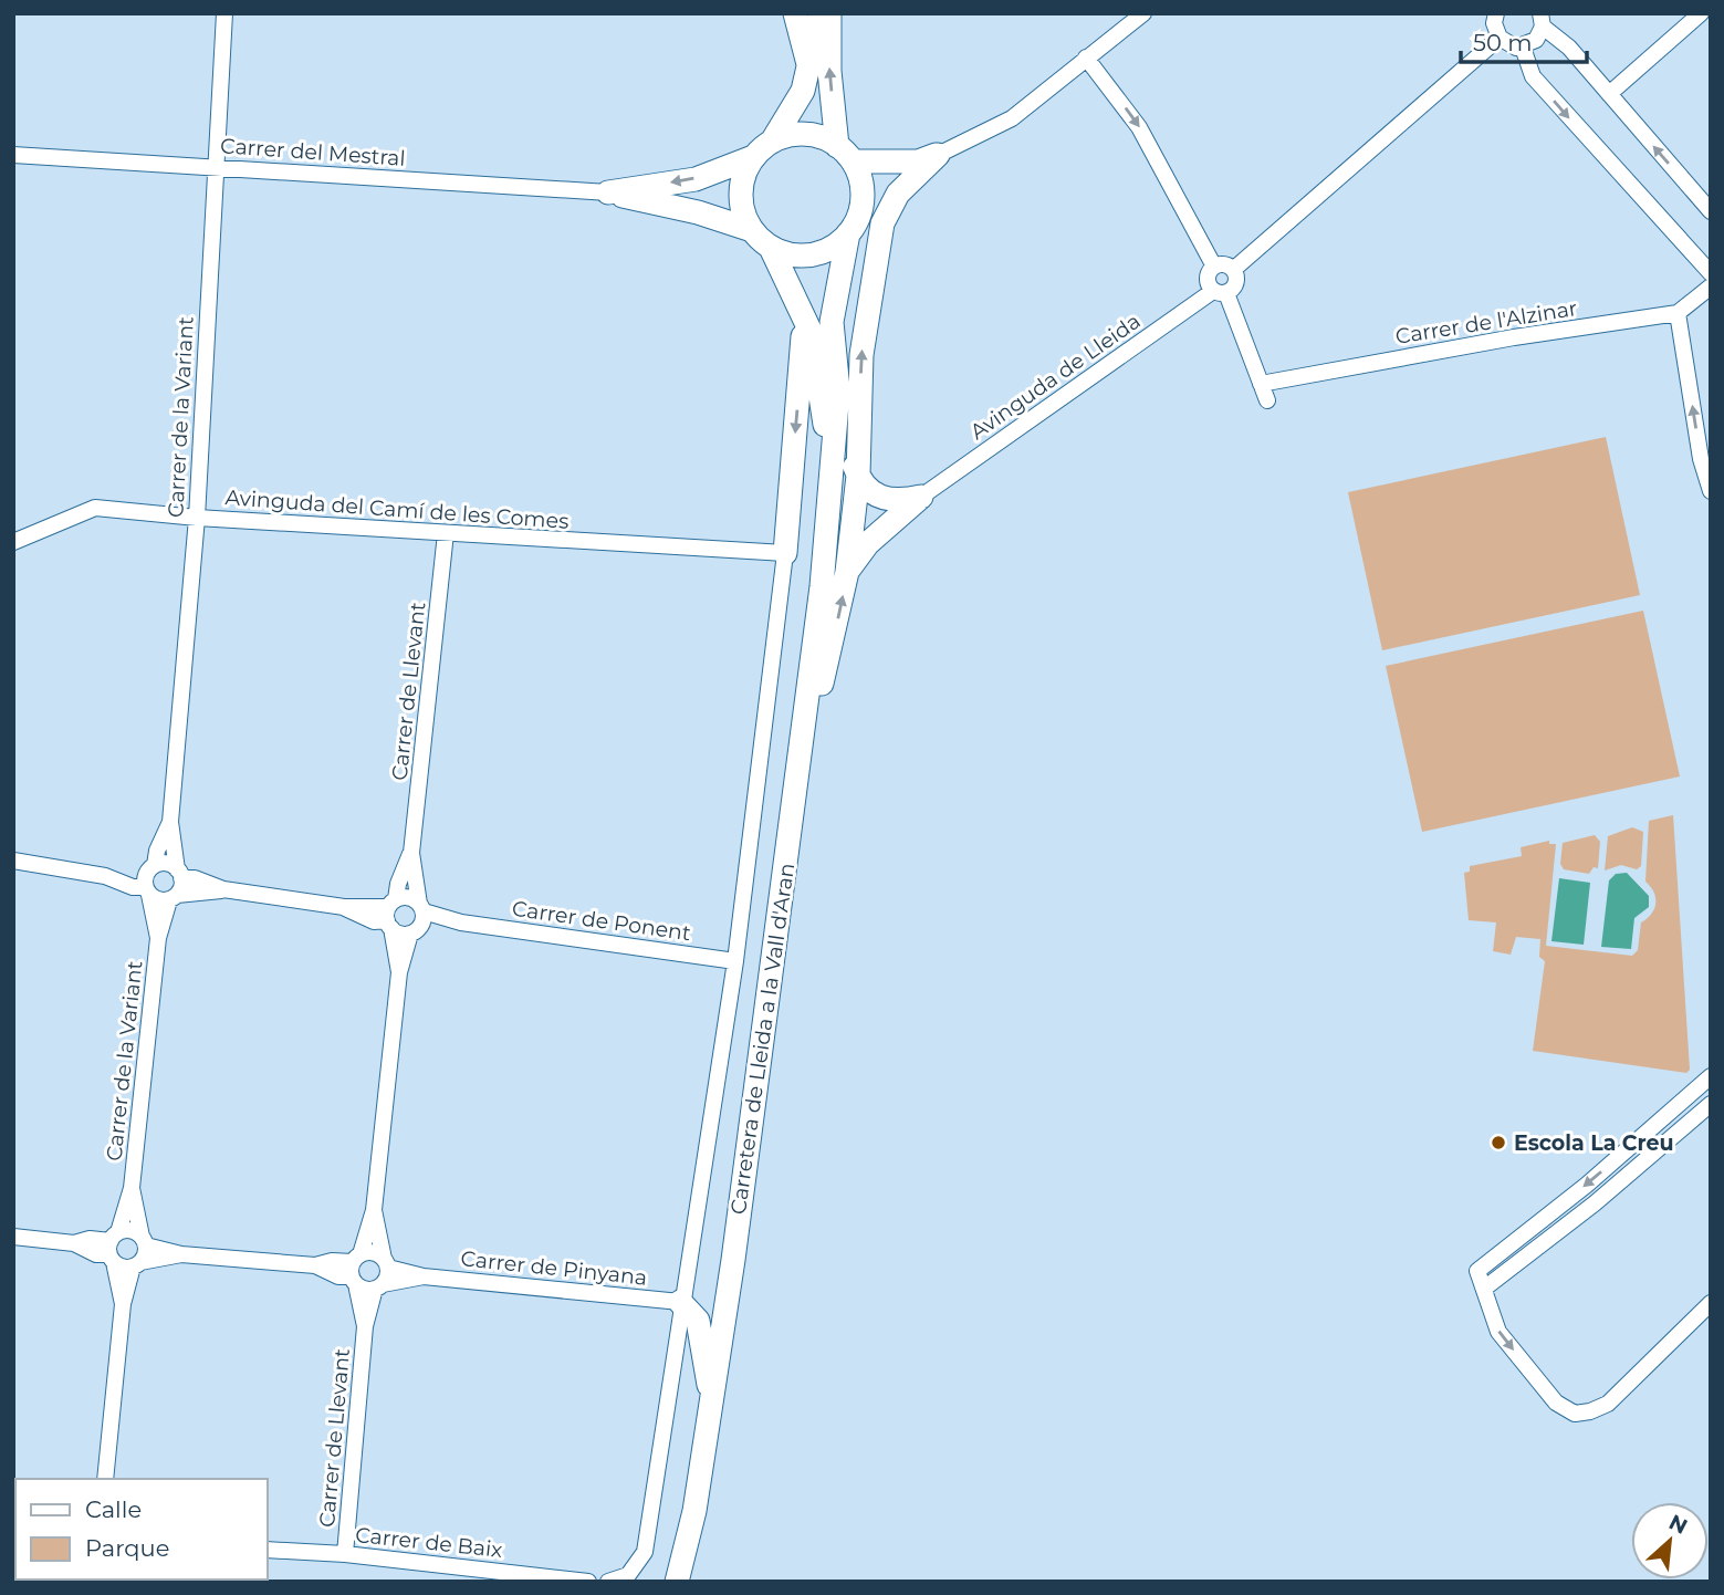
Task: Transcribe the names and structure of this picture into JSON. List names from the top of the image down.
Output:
{
  "streets": {
    "main road": ["Carretera de Lleida a la Vall d'Aran"],
    "street": [
      "Carrer del Mestral",
      "Carrer de l'Alzinar",
      "Avinguda de Lleida",
      "Carrer de la Variant",
      "Avinguda del Camí de les Comes",
      "Carrer de Llevant",
      "Carrer de Ponent",
      "Carrer de Pinyana",
      "Carrer de Baix"
    ]
  },
  "crossings": [
    ["Carrer del Mestral", "Carrer de la Variant"],
    ["Carrer de la Variant", "Avinguda del Camí de les Comes"],
    ["Avinguda del Camí de les Comes", "Carrer de Llevant"],
    ["Carrer de Llevant", "Carrer de Ponent"],
    ["Carrer de Llevant", "Carrer de Pinyana"],
    ["Carrer de Llevant", "Carrer de Baix"]
  ],
  "places": ["Escola La Creu"],
  "legend": ["Calle", "Parque"],
  "scale_bar": "50 m",
  "north": "top right"
}
